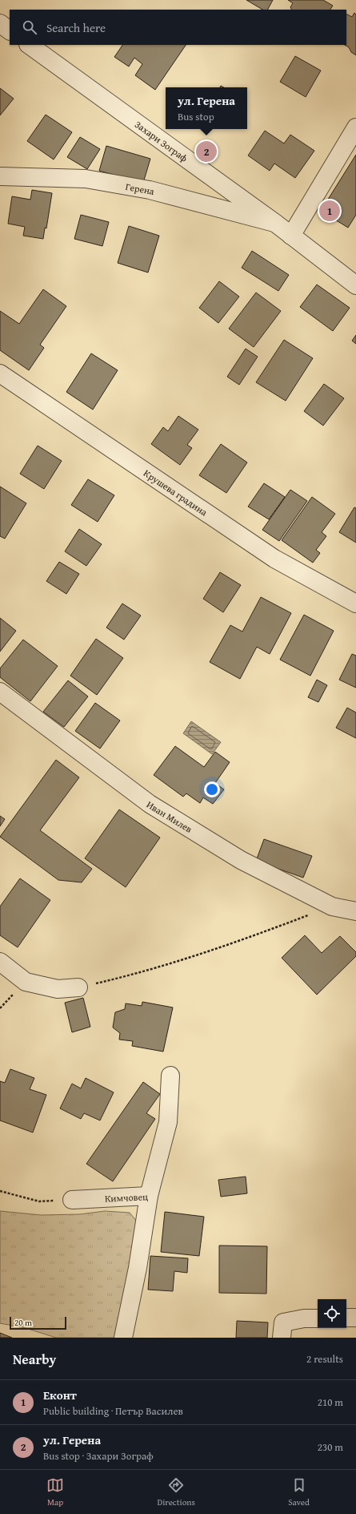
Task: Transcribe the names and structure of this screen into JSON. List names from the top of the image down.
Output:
{
  "streets": {
    "street": [
      "Захари Зограф",
      "Герена",
      "Крушева градина",
      "Иван Милев",
      "Кимчовец"
    ]
  },
  "crossings": [
    ["Захари Зограф", "Герена"]
  ],
  "scale_bar": "20 m",
  "page": {
    "search": "Search here",
    "popup": ["ул. Герена", "Bus stop"],
    "pins": ["2", "1"],
    "scale": "20 m",
    "heading": ["Nearby", "2 results"],
    "list": [
      {
        "mark": "1",
        "name": "Еконт",
        "note": "Public building · Петър Василев",
        "value": "210 m"
      },
      {
        "mark": "2",
        "name": "ул. Герена",
        "note": "Bus stop · Захари Зограф",
        "value": "230 m"
      }
    ],
    "nav": ["Map", "Directions", "Saved"]
  }
}
